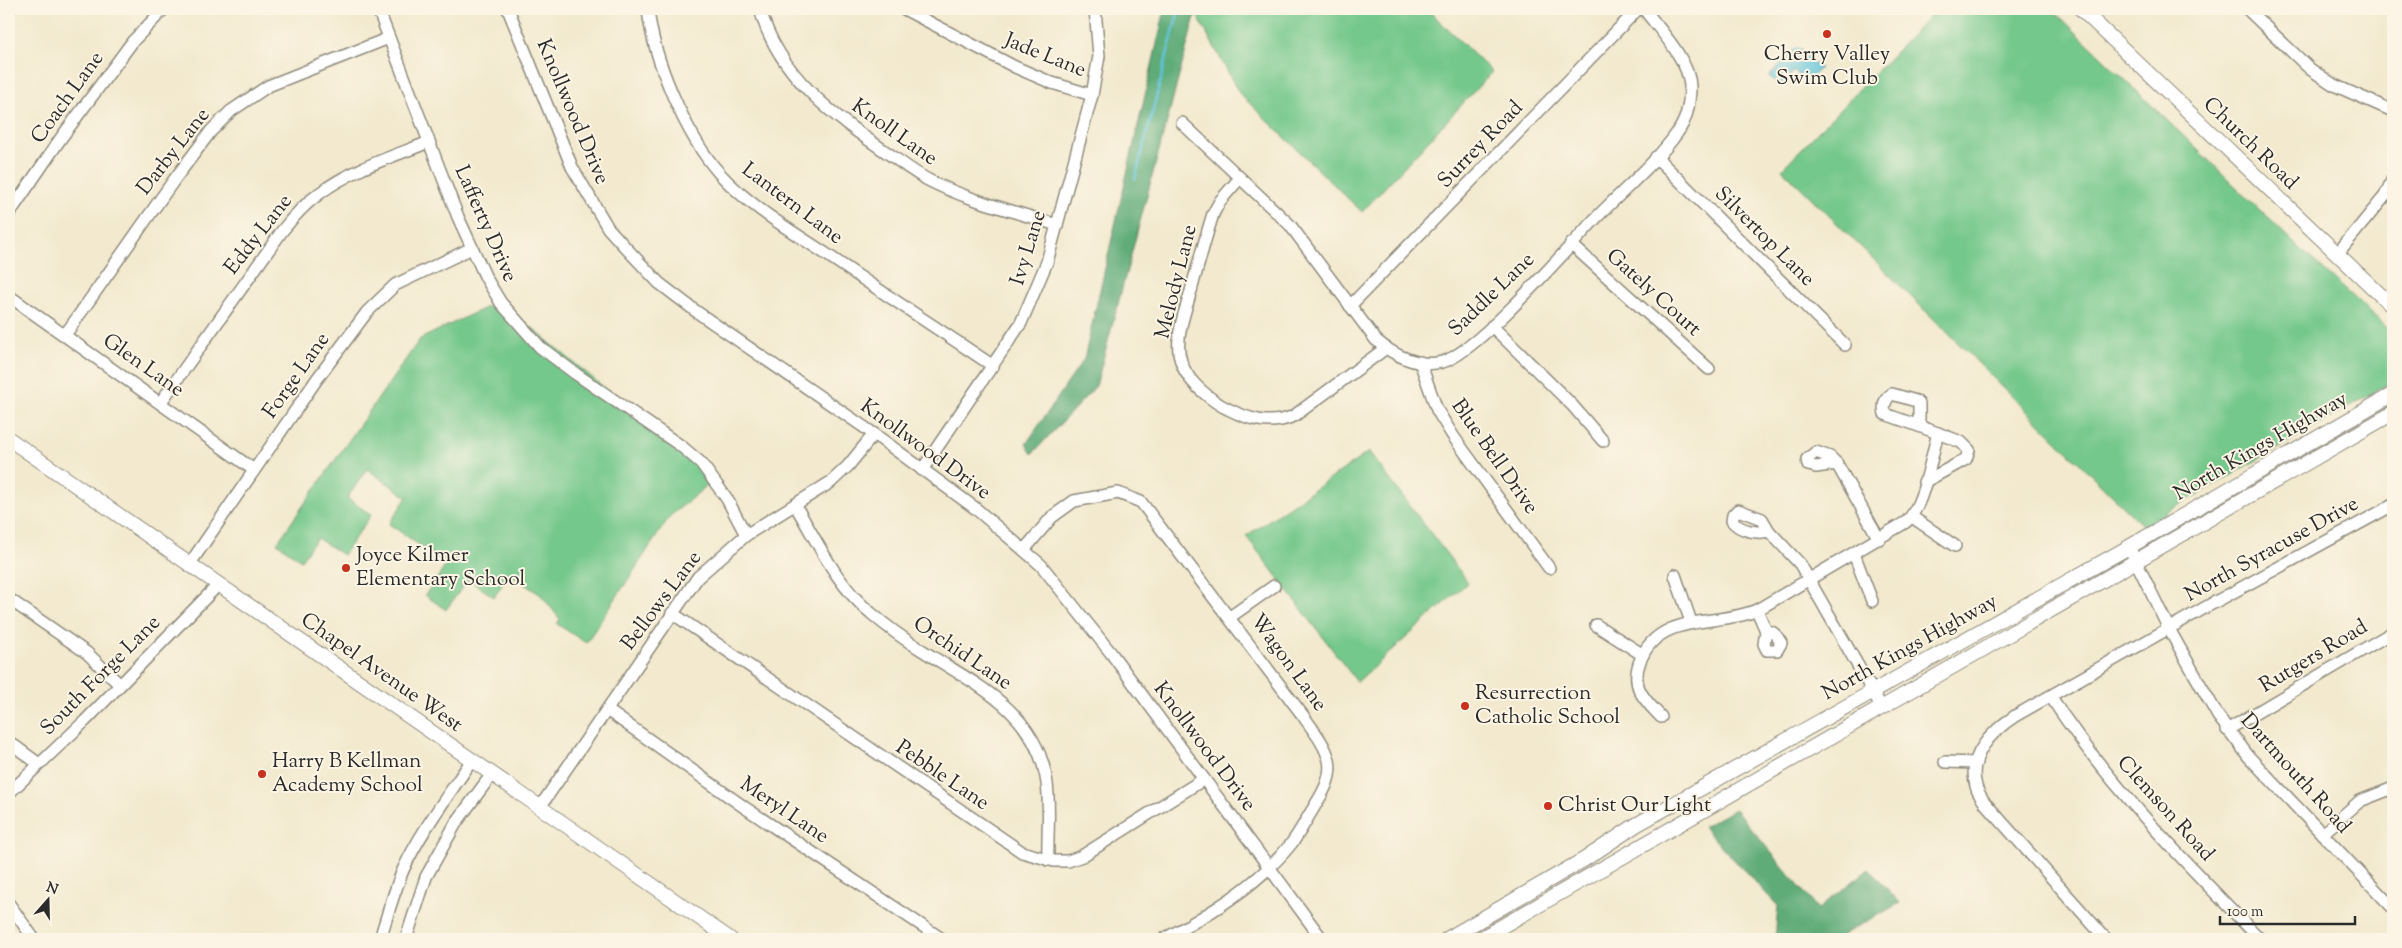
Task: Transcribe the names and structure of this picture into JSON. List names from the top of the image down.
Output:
{
  "streets": {
    "main road": ["Church Road", "North Kings Highway", "Chapel Avenue West"],
    "street": [
      "Jade Lane",
      "Coach Lane",
      "Knollwood Drive",
      "Knoll Lane",
      "Surrey Road",
      "Darby Lane",
      "Lantern Lane",
      "Lafferty Drive",
      "Eddy Lane",
      "Silvertop Lane",
      "Ivy Lane",
      "Melody Lane",
      "Gately Court",
      "Saddle Lane",
      "Glen Lane",
      "Forge Lane",
      "Blue Bell Drive",
      "North Syracuse Drive",
      "Bellows Lane",
      "Orchid Lane",
      "Rutgers Road",
      "Wagon Lane",
      "South Forge Lane",
      "Dartmouth Road",
      "Pebble Lane",
      "Clemson Road",
      "Meryl Lane"
    ]
  },
  "crossings": [
    ["Jade Lane", "Ivy Lane"],
    ["Knollwood Drive", "Ivy Lane"],
    ["Knollwood Drive", "Bellows Lane"],
    ["Knollwood Drive", "Wagon Lane"],
    ["Knollwood Drive", "Pebble Lane"],
    ["Knoll Lane", "Ivy Lane"],
    ["Surrey Road", "Saddle Lane"],
    ["Darby Lane", "Lafferty Drive"],
    ["Darby Lane", "Glen Lane"],
    ["Lantern Lane", "Ivy Lane"],
    ["Lafferty Drive", "Eddy Lane"],
    ["Lafferty Drive", "Forge Lane"],
    ["Lafferty Drive", "Bellows Lane"],
    ["Eddy Lane", "Glen Lane"],
    ["Silvertop Lane", "Saddle Lane"],
    ["Melody Lane", "Saddle Lane"],
    ["Gately Court", "Saddle Lane"],
    ["Saddle Lane", "Blue Bell Drive"],
    ["Glen Lane", "Forge Lane"],
    ["Forge Lane", "Chapel Avenue West"],
    ["North Kings Highway", "Dartmouth Road"],
    ["North Syracuse Drive", "Dartmouth Road"],
    ["North Syracuse Drive", "Clemson Road"],
    ["Bellows Lane", "Orchid Lane"],
    ["Bellows Lane", "Chapel Avenue West"],
    ["Bellows Lane", "Pebble Lane"],
    ["Bellows Lane", "Meryl Lane"],
    ["Orchid Lane", "Pebble Lane"],
    ["Rutgers Road", "Dartmouth Road"],
    ["Chapel Avenue West", "South Forge Lane"]
  ],
  "places": [
    "Cherry Valley Swim Club",
    "Joyce Kilmer Elementary School",
    "Resurrection Catholic School",
    "Harry B Kellman Academy School",
    "Christ Our Light"
  ],
  "scale_bar": "100 m",
  "north": "top"
}
